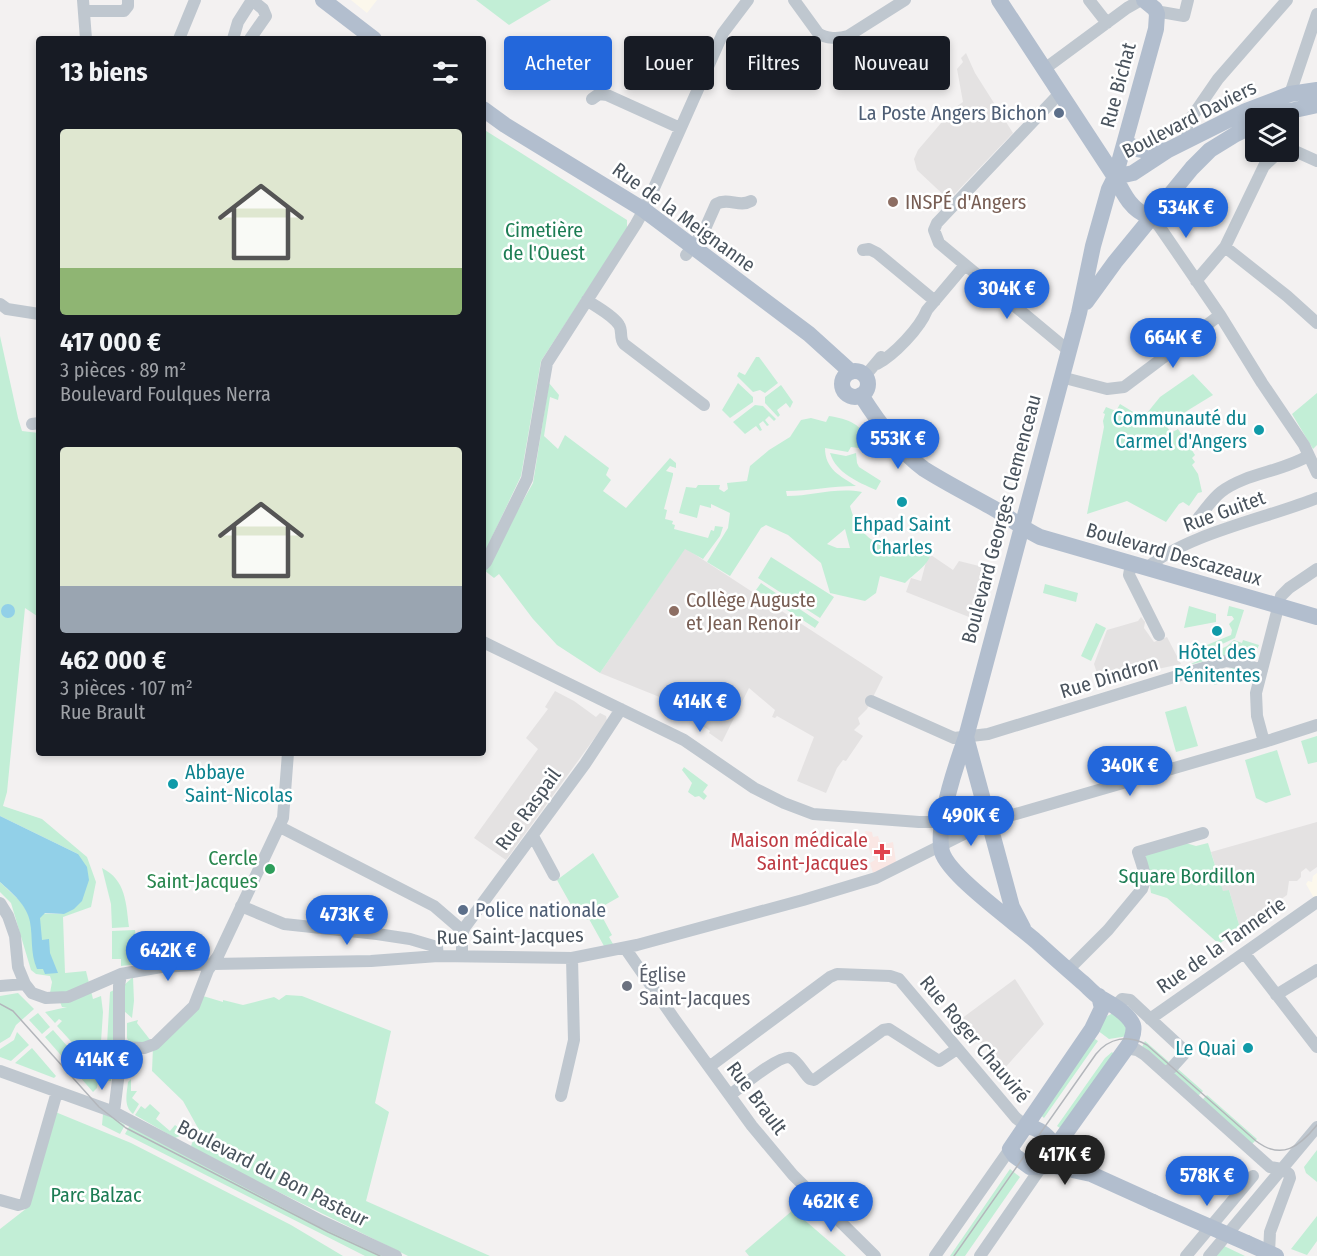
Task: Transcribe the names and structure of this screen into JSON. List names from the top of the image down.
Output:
{
  "streets": {
    "main road": [
      "Rue Bichat",
      "Boulevard Daviers",
      "Rue de la Meignanne",
      "Boulevard Georges Clemenceau",
      "Boulevard Descazeaux"
    ],
    "street": [
      "Rue Guitet",
      "Rue Dindron",
      "Rue Raspail",
      "Rue Saint-Jacques",
      "Rue de la Tannerie",
      "Rue Roger Chauviré",
      "Rue Brault",
      "Boulevard du Bon Pasteur"
    ]
  },
  "crossings": [
    ["Rue Bichat", "Boulevard Daviers"],
    ["Rue Bichat", "Boulevard Georges Clemenceau"],
    ["Boulevard Daviers", "Boulevard Georges Clemenceau"],
    ["Rue de la Meignanne", "Boulevard Georges Clemenceau"],
    ["Rue de la Meignanne", "Boulevard Descazeaux"],
    ["Rue Guitet", "Boulevard Descazeaux"],
    ["Boulevard Georges Clemenceau", "Boulevard Descazeaux"],
    ["Boulevard Georges Clemenceau", "Rue Dindron"],
    ["Boulevard Georges Clemenceau", "Rue Saint-Jacques"],
    ["Rue Saint-Jacques", "Rue Brault"],
    ["Rue Roger Chauviré", "Rue Brault"]
  ],
  "parks": ["Cimetière de l'Ouest", "Square Bordillon", "Parc Balzac"],
  "places": {
    "other": [
      "La Poste Angers Bichon",
      "INSPÉ d'Angers",
      "Communauté du Carmel d'Angers",
      "Ehpad Saint Charles",
      "Collège Auguste et Jean Renoir",
      "Hôtel des Pénitentes",
      "Abbaye Saint-Nicolas",
      "Cercle Saint-Jacques",
      "Police nationale",
      "Église Saint-Jacques",
      "Le Quai"
    ],
    "health": ["Maison médicale Saint-Jacques"]
  },
  "page": {
    "chip": [
      "Acheter",
      "Louer",
      "Filtres",
      "Nouveau"
    ],
    "heading": "13 biens",
    "list": [
      {
        "name": "417 000 €",
        "note": "3 pièces · 89 m² · Boulevard Foulques Nerra"
      },
      {
        "name": "462 000 €",
        "note": "3 pièces · 107 m² · Rue Brault"
      }
    ],
    "price": [
      "534K €",
      "304K €",
      "664K €",
      "553K €",
      "414K €",
      "340K €",
      "490K €",
      "473K €",
      "642K €",
      "414K €",
      "417K €",
      "578K €",
      "462K €"
    ]
  }
}
